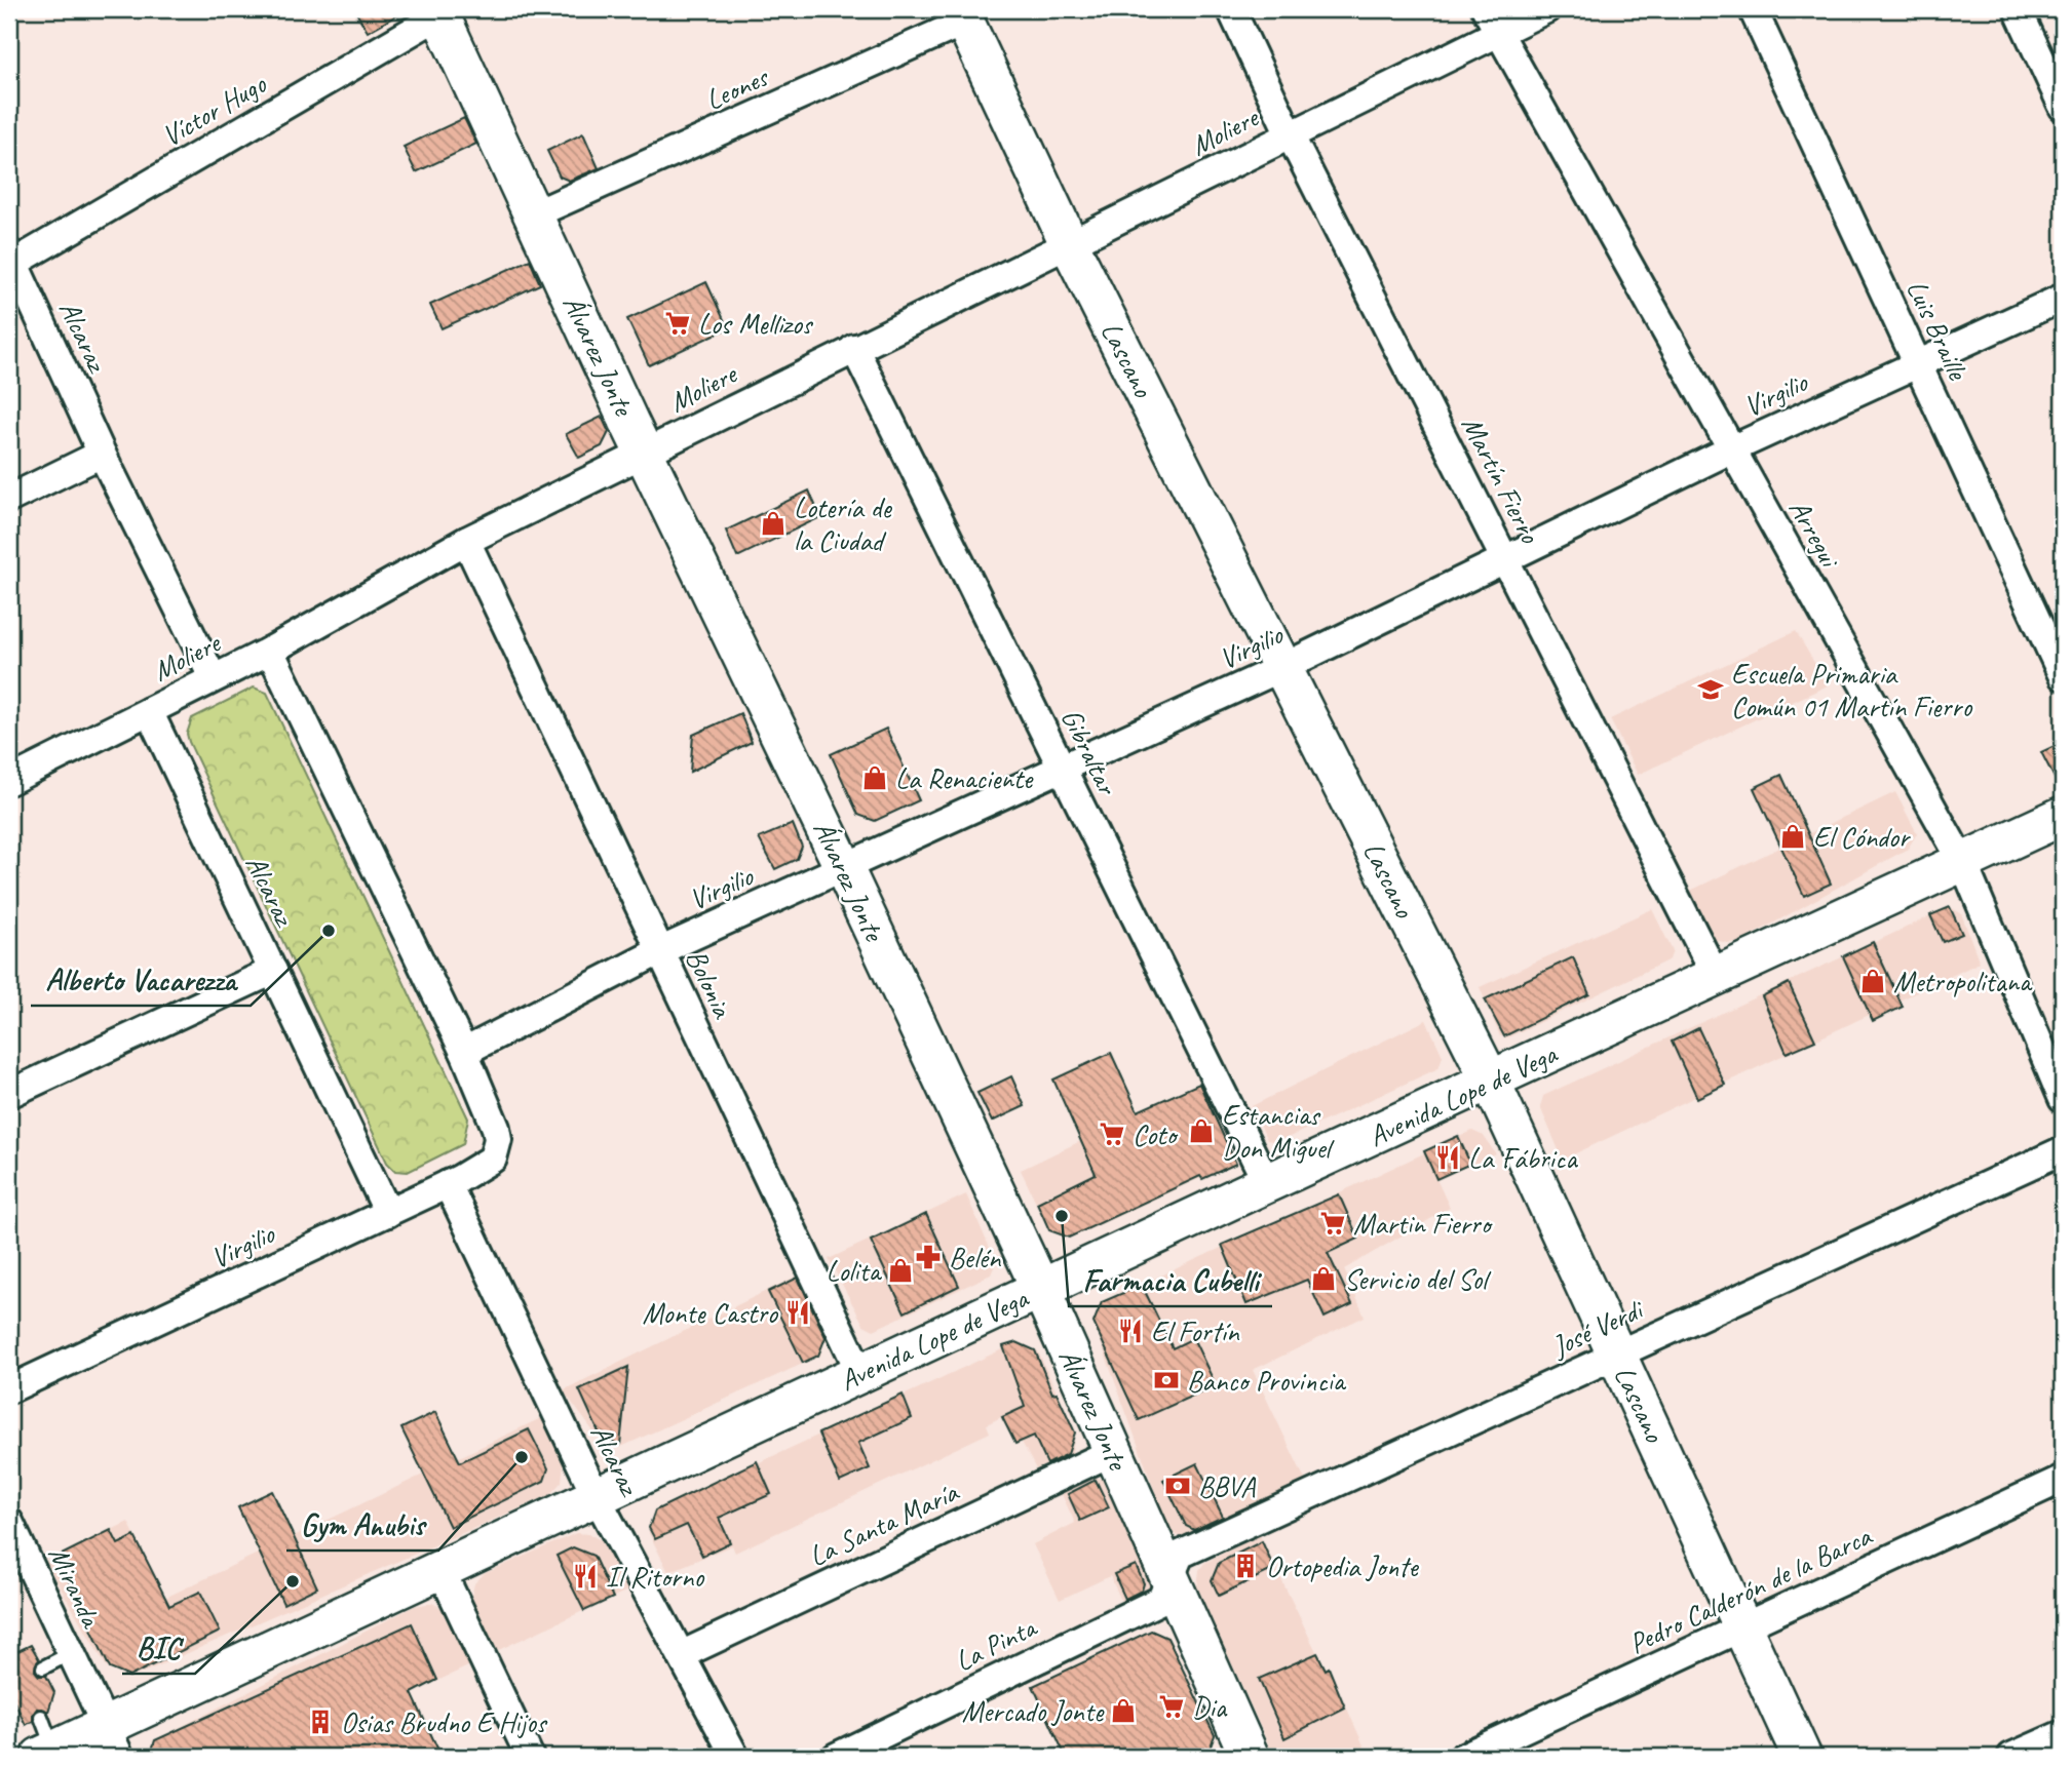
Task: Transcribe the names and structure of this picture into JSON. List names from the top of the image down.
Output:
{
  "streets": {
    "street": [
      "Leones",
      "Víctor Hugo",
      "Moliere",
      "Luis Braille",
      "Alcaraz",
      "Álvarez Jonte",
      "Lascano",
      "Virgilio",
      "Martín Fierro",
      "Arregui",
      "Gibraltar",
      "Bolonia",
      "Avenida Lope de Vega",
      "José Verdi",
      "La Santa María",
      "Miranda",
      "Pedro Calderón de la Barca",
      "La Pinta"
    ]
  },
  "crossings": [
    ["Leones", "Álvarez Jonte"],
    ["Leones", "Lascano"],
    ["Víctor Hugo", "Alcaraz"],
    ["Víctor Hugo", "Álvarez Jonte"],
    ["Moliere", "Alcaraz"],
    ["Moliere", "Álvarez Jonte"],
    ["Moliere", "Lascano"],
    ["Moliere", "Martín Fierro"],
    ["Moliere", "Arregui"],
    ["Moliere", "Gibraltar"],
    ["Moliere", "Bolonia"],
    ["Luis Braille", "Virgilio"],
    ["Alcaraz", "Virgilio"],
    ["Alcaraz", "Avenida Lope de Vega"],
    ["Alcaraz", "La Santa María"],
    ["Álvarez Jonte", "Virgilio"],
    ["Álvarez Jonte", "Avenida Lope de Vega"],
    ["Álvarez Jonte", "José Verdi"],
    ["Álvarez Jonte", "La Santa María"],
    ["Álvarez Jonte", "La Pinta"],
    ["Lascano", "Virgilio"],
    ["Lascano", "Avenida Lope de Vega"],
    ["Lascano", "José Verdi"],
    ["Lascano", "Pedro Calderón de la Barca"],
    ["Virgilio", "Martín Fierro"],
    ["Virgilio", "Arregui"],
    ["Virgilio", "Gibraltar"],
    ["Virgilio", "Bolonia"],
    ["Martín Fierro", "Avenida Lope de Vega"],
    ["Arregui", "Avenida Lope de Vega"],
    ["Gibraltar", "Avenida Lope de Vega"],
    ["Bolonia", "Avenida Lope de Vega"],
    ["Avenida Lope de Vega", "Miranda"],
    ["José Verdi", "La Pinta"]
  ],
  "places": {
    "supermarket": [
      "Los Mellizos",
      "Coto",
      "Martin Fierro",
      "Dia"
    ],
    "shop": [
      "Lotería de la Ciudad",
      "La Renaciente",
      "El Cóndor",
      "Metropolitana",
      "Estancias Don Miguel",
      "Lolita",
      "Servicio del Sol",
      "Mercado Jonte"
    ],
    "school or university": ["Escuela Primaria Común 01 Martín Fierro"],
    "other": [
      "Alberto Vacarezza",
      "Farmacia Cubelli",
      "Gym Anubis",
      "BIC"
    ],
    "restaurant": [
      "La Fábrica",
      "Monte Castro",
      "El Fortín",
      "Il Ritorno"
    ],
    "pharmacy": ["Belén"],
    "bank": ["Banco Provincia", "BBVA"],
    "building": ["Ortopedia Jonte", "Osias Brudno E Hijos"]
  }
}
